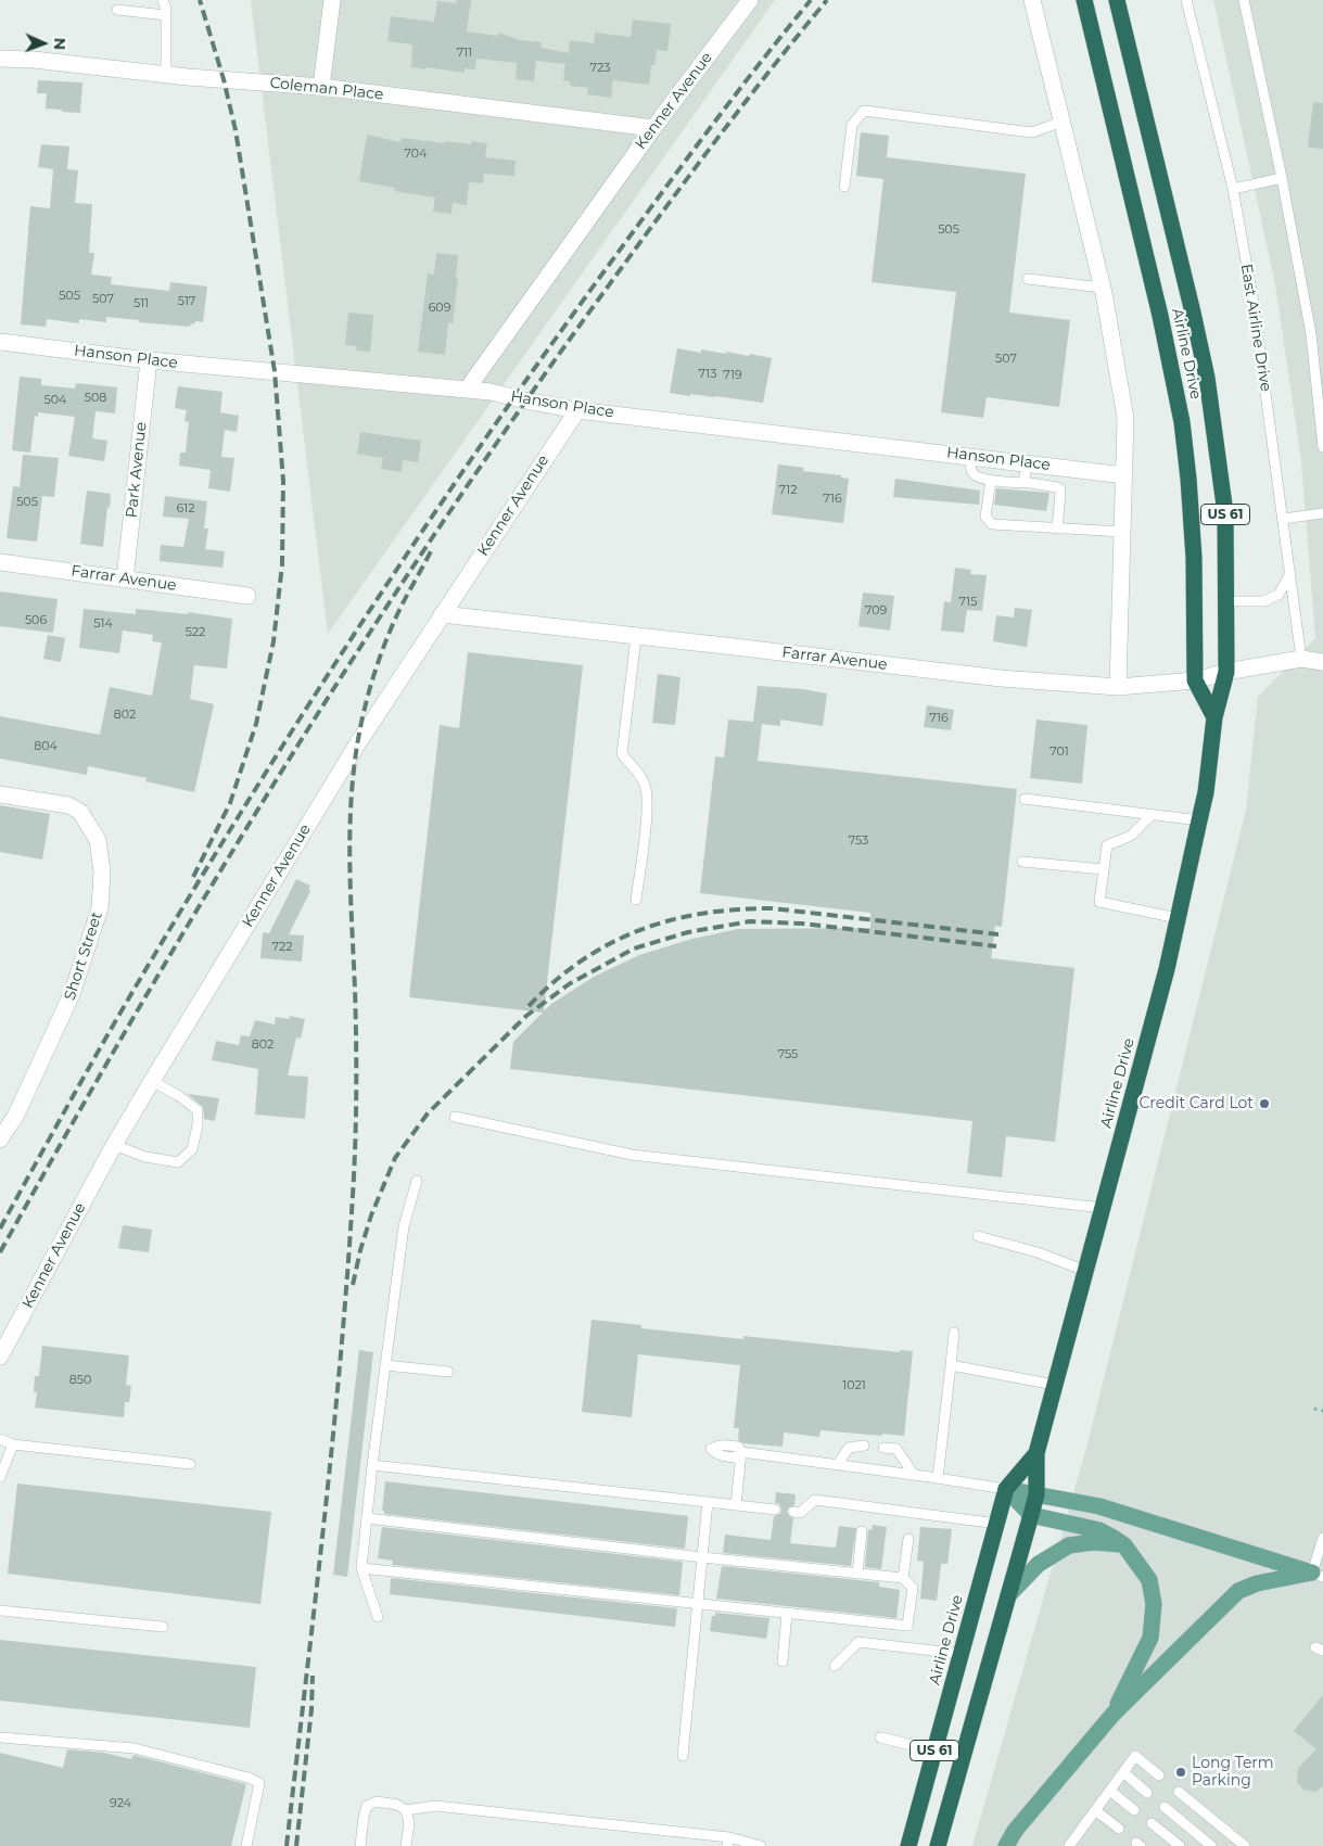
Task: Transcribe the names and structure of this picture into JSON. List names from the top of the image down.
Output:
{
  "streets": {
    "highway": ["Airline Drive", "US 61"],
    "street": [
      "Coleman Place",
      "Kenner Avenue",
      "Hanson Place",
      "Park Avenue",
      "Farrar Avenue",
      "Short Street"
    ],
    "lane": ["East Airline Drive"]
  },
  "crossings": [
    ["Coleman Place", "Kenner Avenue"],
    ["Kenner Avenue", "Hanson Place"],
    ["Kenner Avenue", "Farrar Avenue"],
    ["East Airline Drive", "Farrar Avenue"],
    ["Airline Drive", "Farrar Avenue"],
    ["Hanson Place", "Park Avenue"],
    ["Park Avenue", "Farrar Avenue"]
  ],
  "places": ["Credit Card Lot", "Long Term Parking"],
  "house_numbers": [
    "711",
    "723",
    "704",
    "505",
    "505",
    "507",
    "517",
    "511",
    "609",
    "507",
    "713",
    "719",
    "508",
    "504",
    "712",
    "716",
    "505",
    "612",
    "715",
    "709",
    "506",
    "514",
    "522",
    "802",
    "716",
    "804",
    "701",
    "753",
    "722",
    "802",
    "755",
    "850",
    "1021",
    "924"
  ],
  "north": "right"
}
